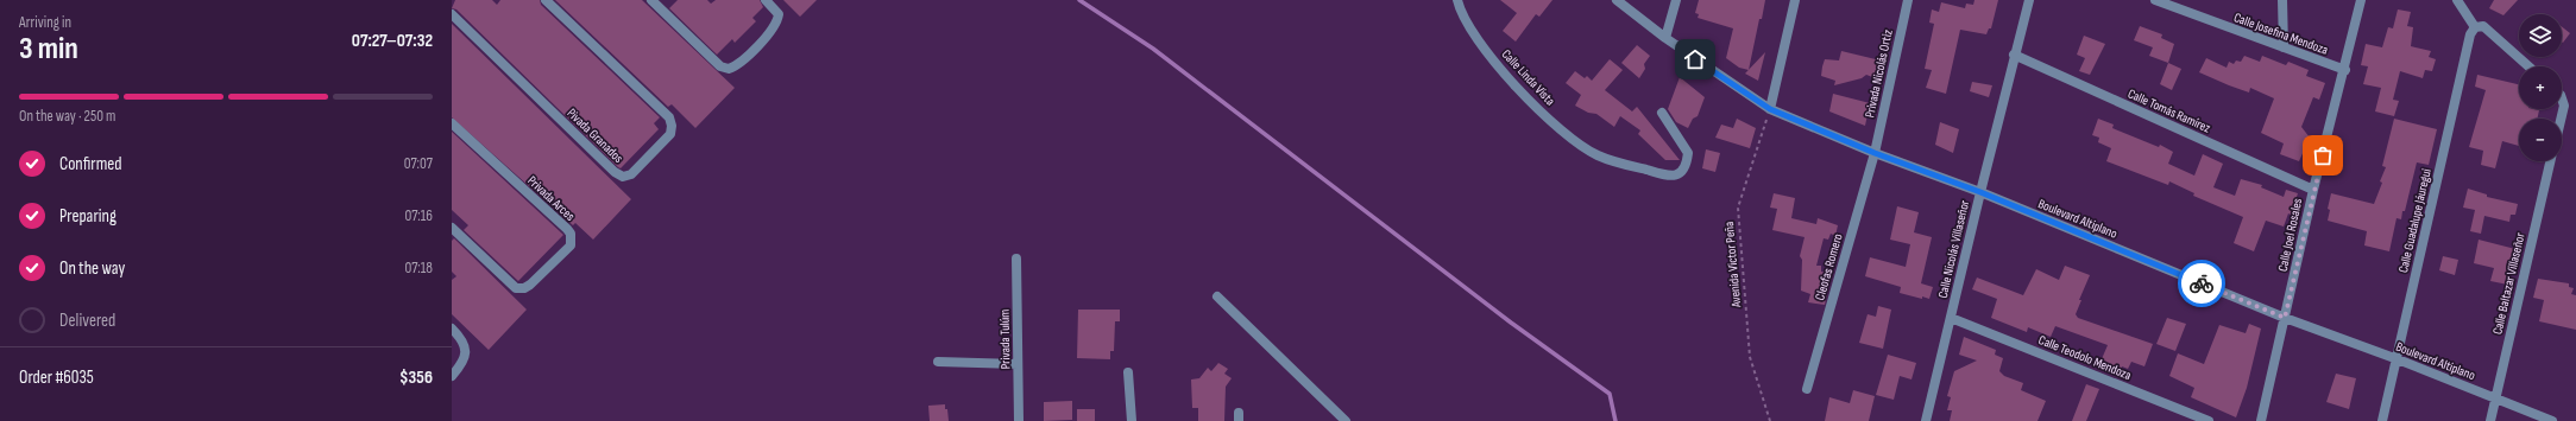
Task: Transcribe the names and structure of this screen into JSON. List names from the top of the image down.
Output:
{
  "streets": {
    "street": [
      "Calle Josefina Mendoza",
      "Privada Nicolás Ortiz",
      "Calle Linda Vista",
      "Calle Tomás Ramírez",
      "Pivada Granados",
      "Privada Arces",
      "Boulevard Altiplano",
      "Calle Guadalupe Jáuregui",
      "Calle Joel Rosales",
      "Calle Nicolás Villaseñor",
      "Cleofas Romero",
      "Calle Baltazar Villaseñor",
      "Privada Tulúm",
      "Calle Teodolo Mendoza"
    ],
    "path": ["Avenida Victor Peña"]
  },
  "crossings": [
    ["Calle Josefina Mendoza", "Calle Joel Rosales"],
    ["Privada Nicolás Ortiz", "Boulevard Altiplano"],
    ["Privada Nicolás Ortiz", "Cleofas Romero"],
    ["Calle Tomás Ramírez", "Calle Joel Rosales"],
    ["Calle Tomás Ramírez", "Calle Nicolás Villaseñor"],
    ["Boulevard Altiplano", "Calle Guadalupe Jáuregui"],
    ["Boulevard Altiplano", "Calle Joel Rosales"],
    ["Boulevard Altiplano", "Calle Nicolás Villaseñor"],
    ["Boulevard Altiplano", "Avenida Victor Peña"],
    ["Boulevard Altiplano", "Cleofas Romero"],
    ["Boulevard Altiplano", "Calle Baltazar Villaseñor"],
    ["Calle Nicolás Villaseñor", "Calle Teodolo Mendoza"]
  ],
  "page": {
    "heading": ["3 min", "Arriving in", "07:27–07:32"],
    "panel": ["Order #6035", "$356"],
    "map_buttons": ["+", "−"],
    "bar": "On the way · 250 m",
    "list": [
      ["Confirmed", "07:07"],
      ["Preparing", "07:16"],
      ["On the way", "07:18"],
      "Delivered"
    ]
  }
}
